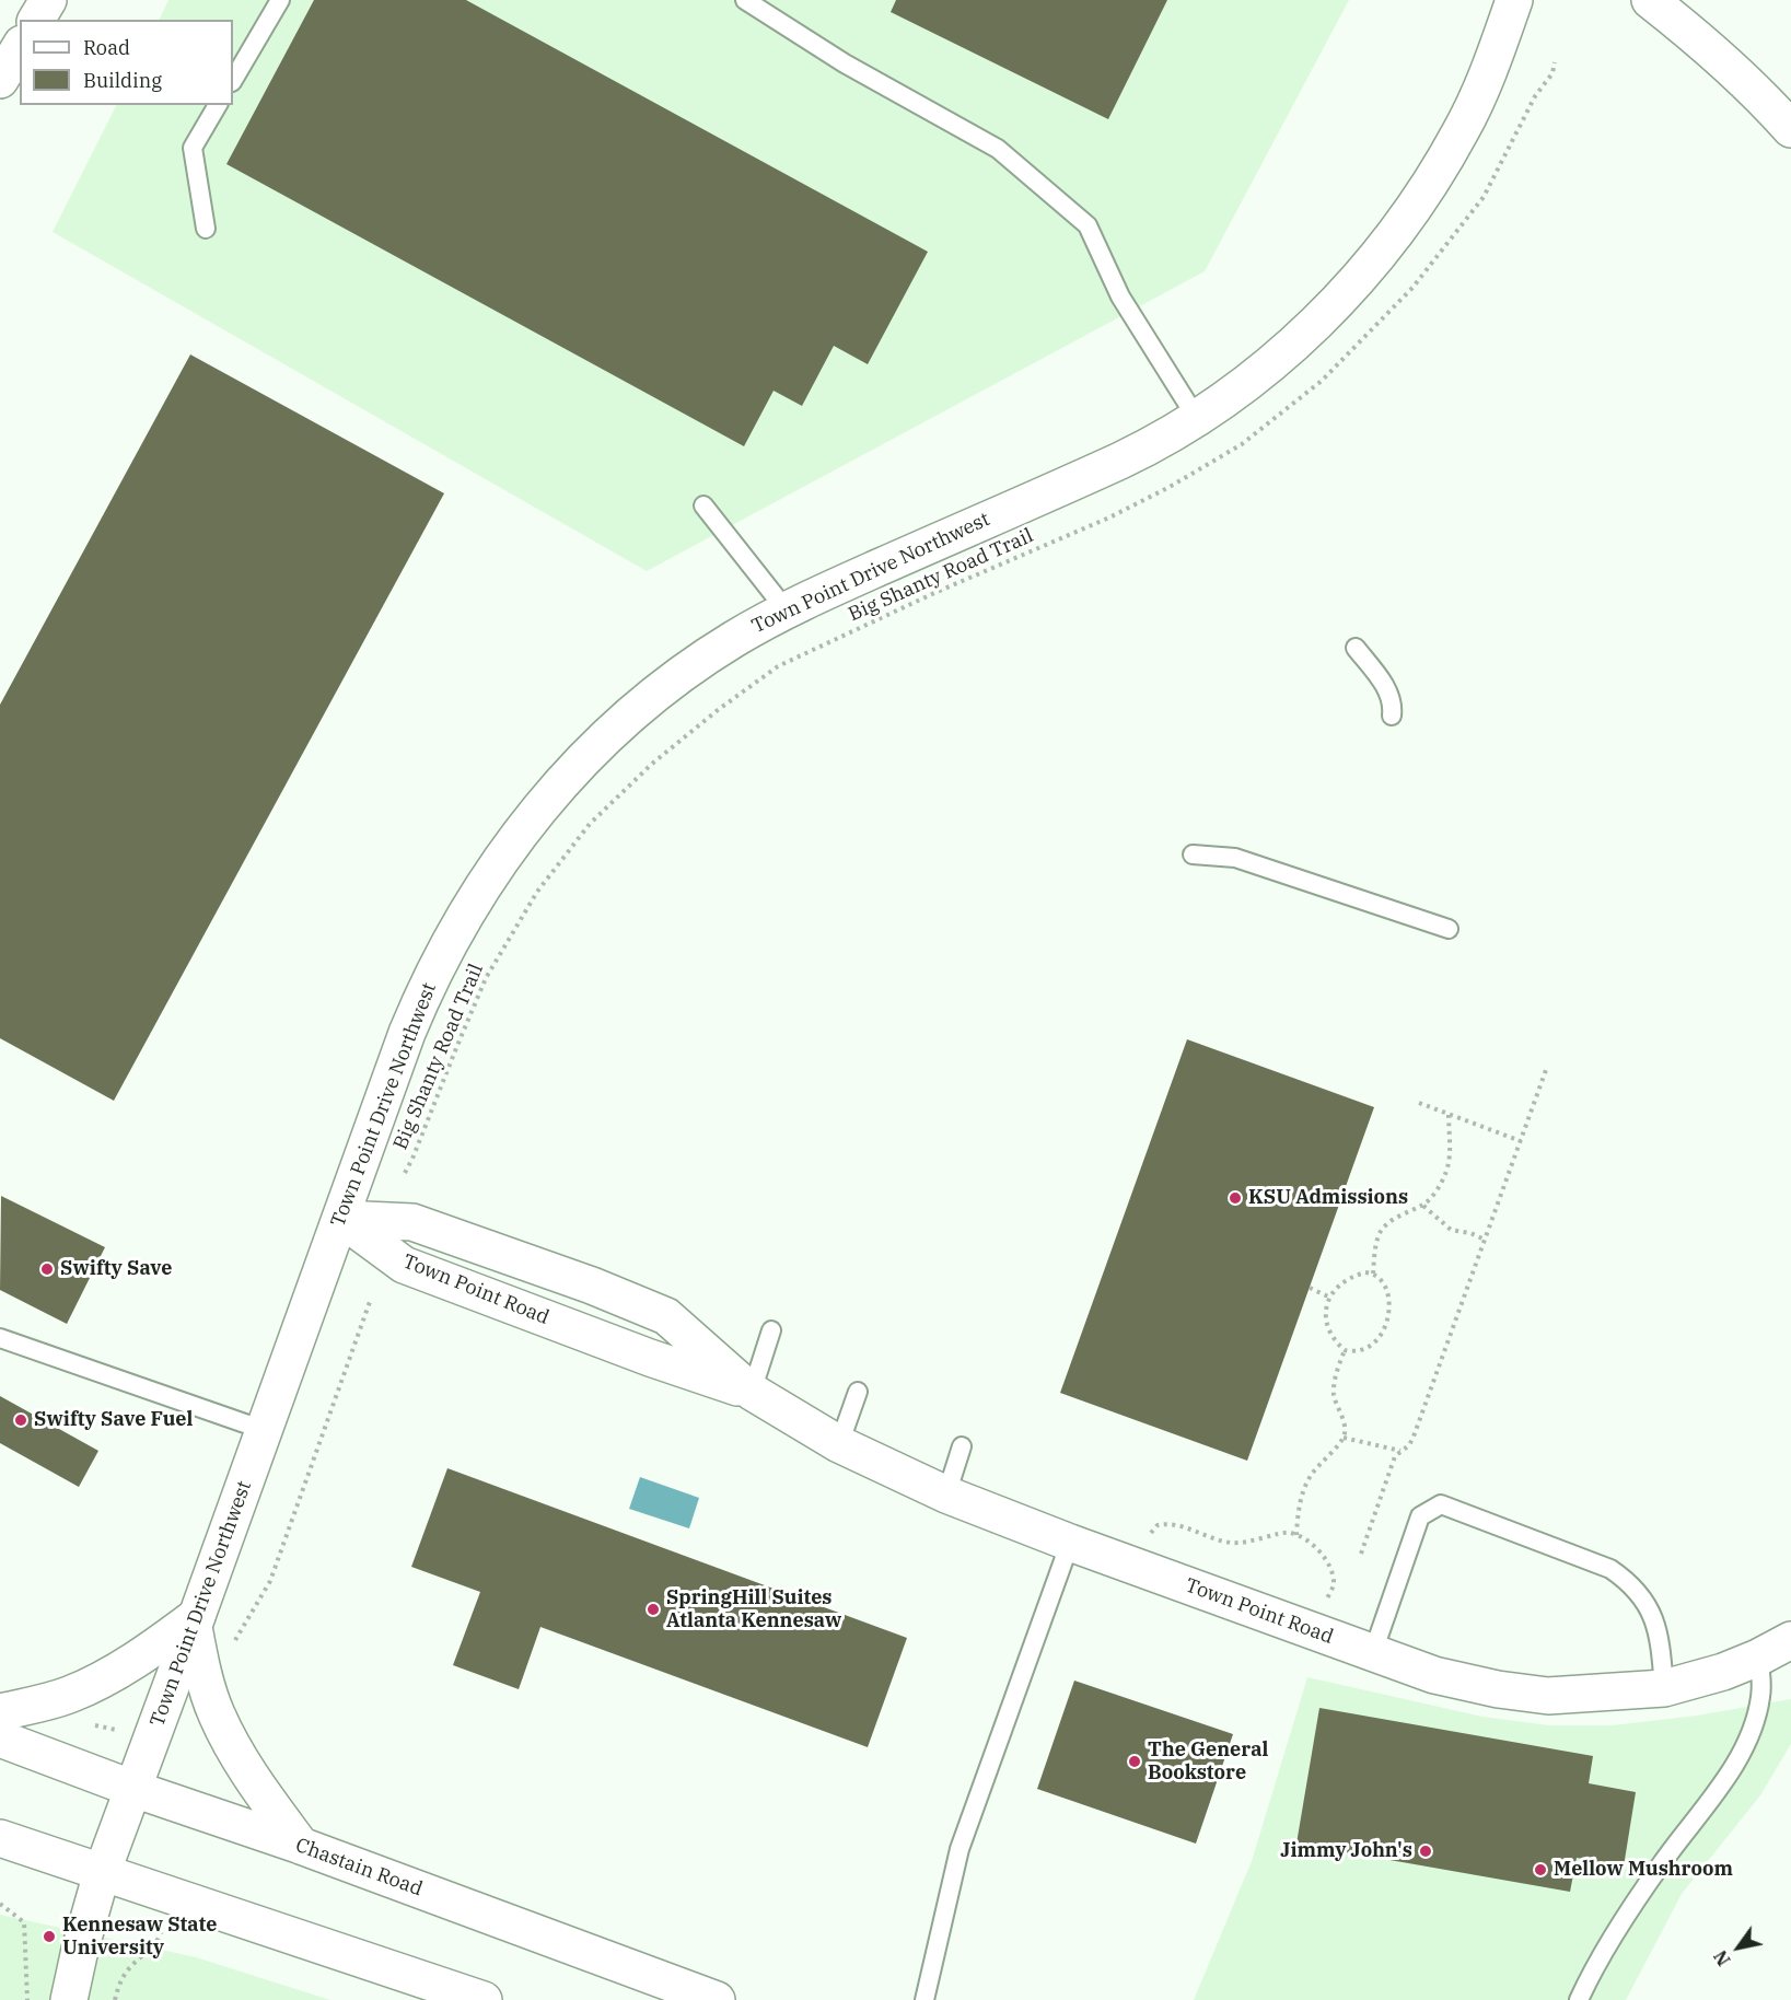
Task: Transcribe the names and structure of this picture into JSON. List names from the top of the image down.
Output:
{
  "streets": {
    "street": ["Town Point Drive Northwest", "Town Point Road", "Chastain Road"],
    "path": ["Big Shanty Road Trail"]
  },
  "crossings": [
    ["Town Point Drive Northwest", "Town Point Road"],
    ["Town Point Drive Northwest", "Chastain Road"]
  ],
  "places": [
    "KSU Admissions",
    "Swifty Save",
    "Swifty Save Fuel",
    "SpringHill Suites Atlanta Kennesaw",
    "The General Bookstore",
    "Jimmy John's",
    "Mellow Mushroom",
    "Kennesaw State University"
  ],
  "legend": ["Road", "Building"],
  "north": "bottom left"
}
